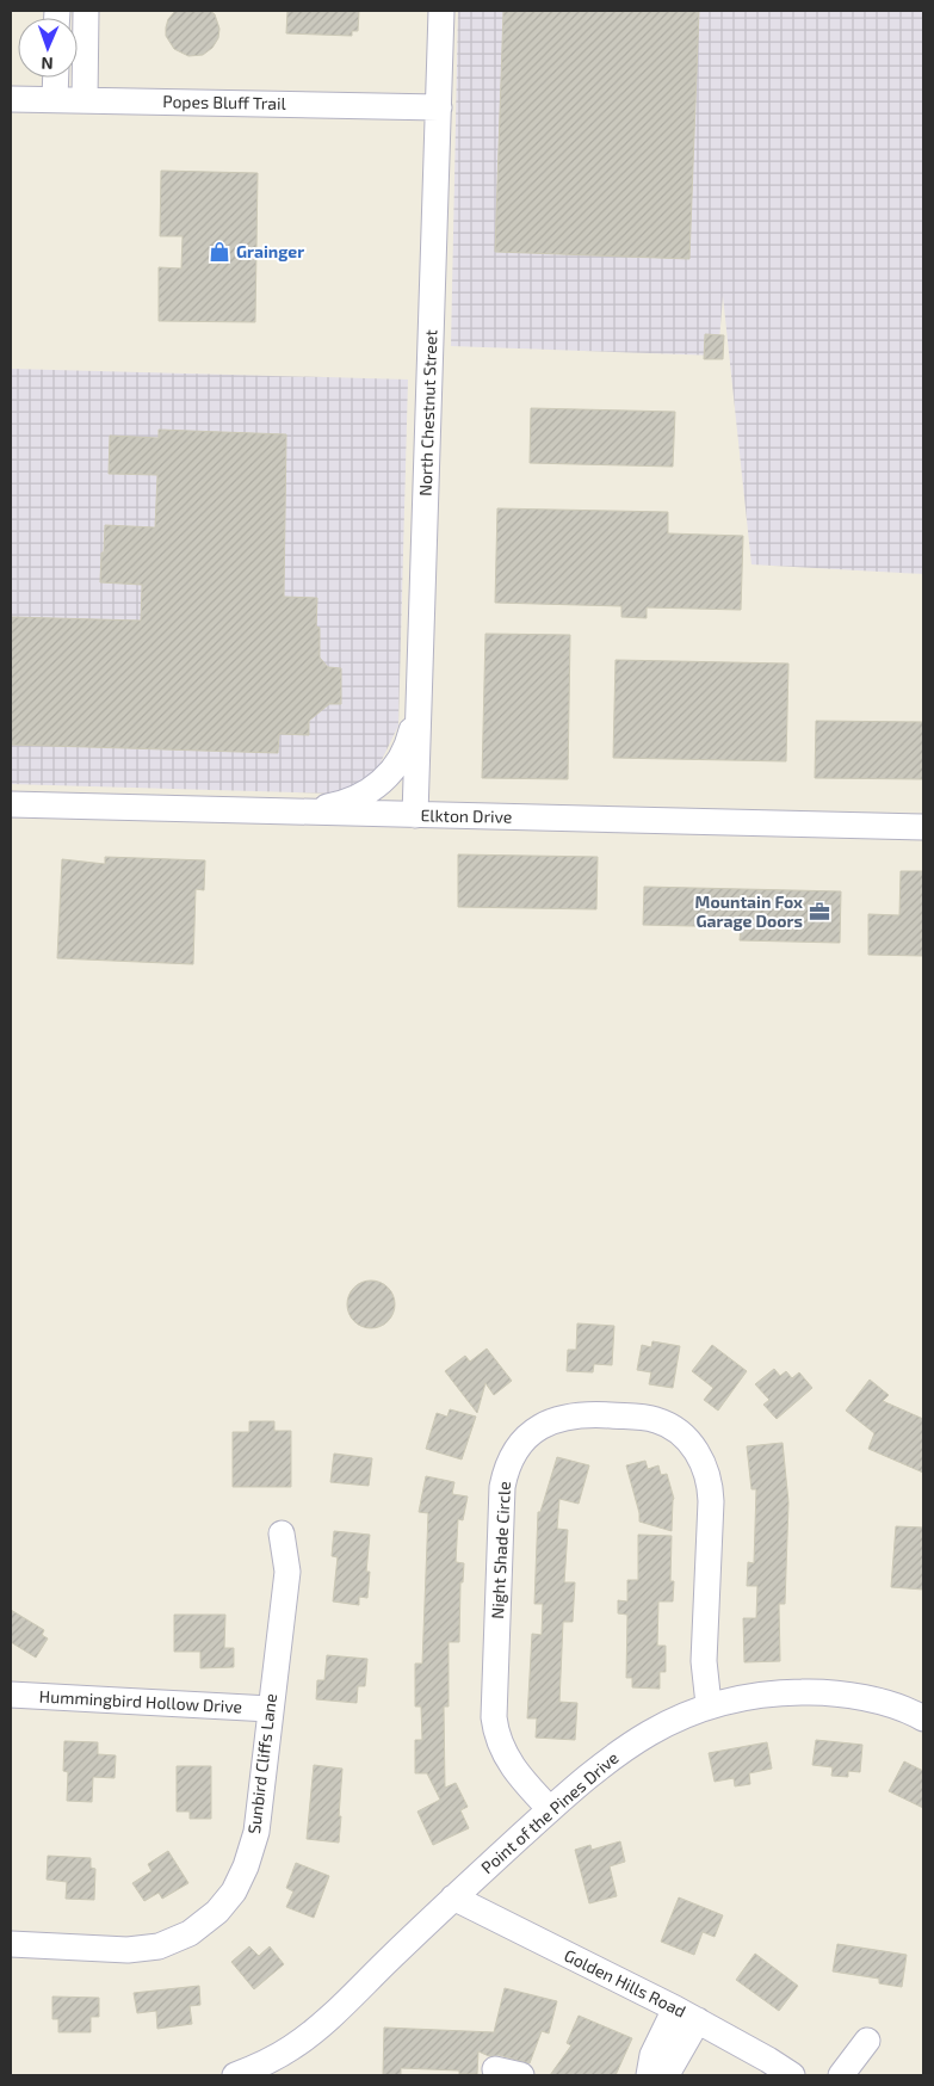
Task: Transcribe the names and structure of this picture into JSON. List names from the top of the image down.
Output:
{
  "streets": {
    "street": [
      "Popes Bluff Trail",
      "North Chestnut Street",
      "Elkton Drive",
      "Night Shade Circle",
      "Hummingbird Hollow Drive",
      "Sunbird Cliffs Lane",
      "Point of the Pines Drive",
      "Golden Hills Road"
    ]
  },
  "crossings": [
    ["Popes Bluff Trail", "North Chestnut Street"],
    ["North Chestnut Street", "Elkton Drive"],
    ["Night Shade Circle", "Point of the Pines Drive"],
    ["Hummingbird Hollow Drive", "Sunbird Cliffs Lane"],
    ["Point of the Pines Drive", "Golden Hills Road"]
  ],
  "places": {
    "shop": ["Grainger"],
    "office": ["Mountain Fox Garage Doors"]
  },
  "north": "bottom"
}
